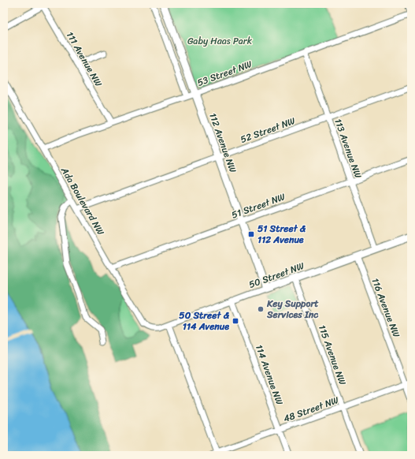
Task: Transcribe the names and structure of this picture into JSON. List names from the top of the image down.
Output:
{
  "streets": {
    "main road": ["112 Avenue NW", "50 Street NW"],
    "street": [
      "111 Avenue NW",
      "53 Street NW",
      "52 Street NW",
      "113 Avenue NW",
      "Ada Boulevard NW",
      "51 Street NW",
      "116 Avenue NW",
      "115 Avenue NW",
      "114 Avenue NW",
      "48 Street NW"
    ]
  },
  "crossings": [
    ["111 Avenue NW", "53 Street NW"],
    ["53 Street NW", "112 Avenue NW"],
    ["53 Street NW", "113 Avenue NW"],
    ["53 Street NW", "Ada Boulevard NW"],
    ["52 Street NW", "112 Avenue NW"],
    ["52 Street NW", "113 Avenue NW"],
    ["52 Street NW", "Ada Boulevard NW"],
    ["112 Avenue NW", "51 Street NW"],
    ["112 Avenue NW", "50 Street NW"],
    ["113 Avenue NW", "51 Street NW"],
    ["113 Avenue NW", "50 Street NW"],
    ["Ada Boulevard NW", "51 Street NW"],
    ["Ada Boulevard NW", "50 Street NW"],
    ["50 Street NW", "116 Avenue NW"],
    ["50 Street NW", "115 Avenue NW"],
    ["50 Street NW", "114 Avenue NW"],
    ["116 Avenue NW", "48 Street NW"],
    ["115 Avenue NW", "48 Street NW"],
    ["114 Avenue NW", "48 Street NW"]
  ],
  "parks": ["Gaby Haas Park"],
  "places": {
    "transit": ["51 Street & 112 Avenue", "50 Street & 114 Avenue"],
    "other": ["Key Support Services Inc"]
  }
}
